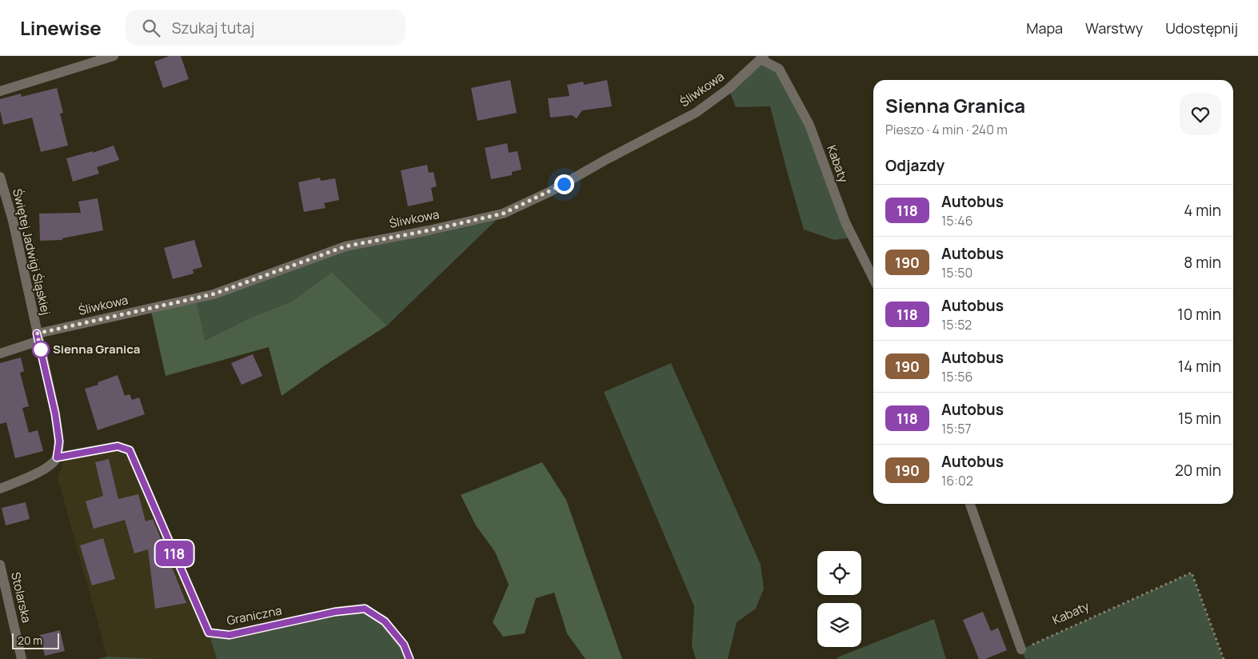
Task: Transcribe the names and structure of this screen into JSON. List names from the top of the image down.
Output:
{
  "streets": {
    "street": [
      "Śliwkowa",
      "Kabaty",
      "Świętej Jadwigi Śląskiej",
      "Stolarska",
      "Graniczna"
    ]
  },
  "crossings": [
    ["Śliwkowa", "Kabaty"],
    ["Śliwkowa", "Świętej Jadwigi Śląskiej"]
  ],
  "places": ["Sienna Granica"],
  "lines": ["bus line 118"],
  "scale_bar": "20 m",
  "page": {
    "header": "Linewise",
    "search": "Szukaj tutaj",
    "nav": ["Mapa", "Warstwy", "Udostępnij"],
    "on_map": "118",
    "heading": [
      ["Sienna Granica", "Pieszo · 4 min · 240 m"],
      "Odjazdy"
    ],
    "list": [
      {
        "mark": "118",
        "name": "Autobus",
        "note": "15:46",
        "value": "4 min"
      },
      {
        "mark": "190",
        "name": "Autobus",
        "note": "15:50",
        "value": "8 min"
      },
      {
        "mark": "118",
        "name": "Autobus",
        "note": "15:52",
        "value": "10 min"
      },
      {
        "mark": "190",
        "name": "Autobus",
        "note": "15:56",
        "value": "14 min"
      },
      {
        "mark": "118",
        "name": "Autobus",
        "note": "15:57",
        "value": "15 min"
      },
      {
        "mark": "190",
        "name": "Autobus",
        "note": "16:02",
        "value": "20 min"
      }
    ],
    "scale": "20 m"
  }
}
